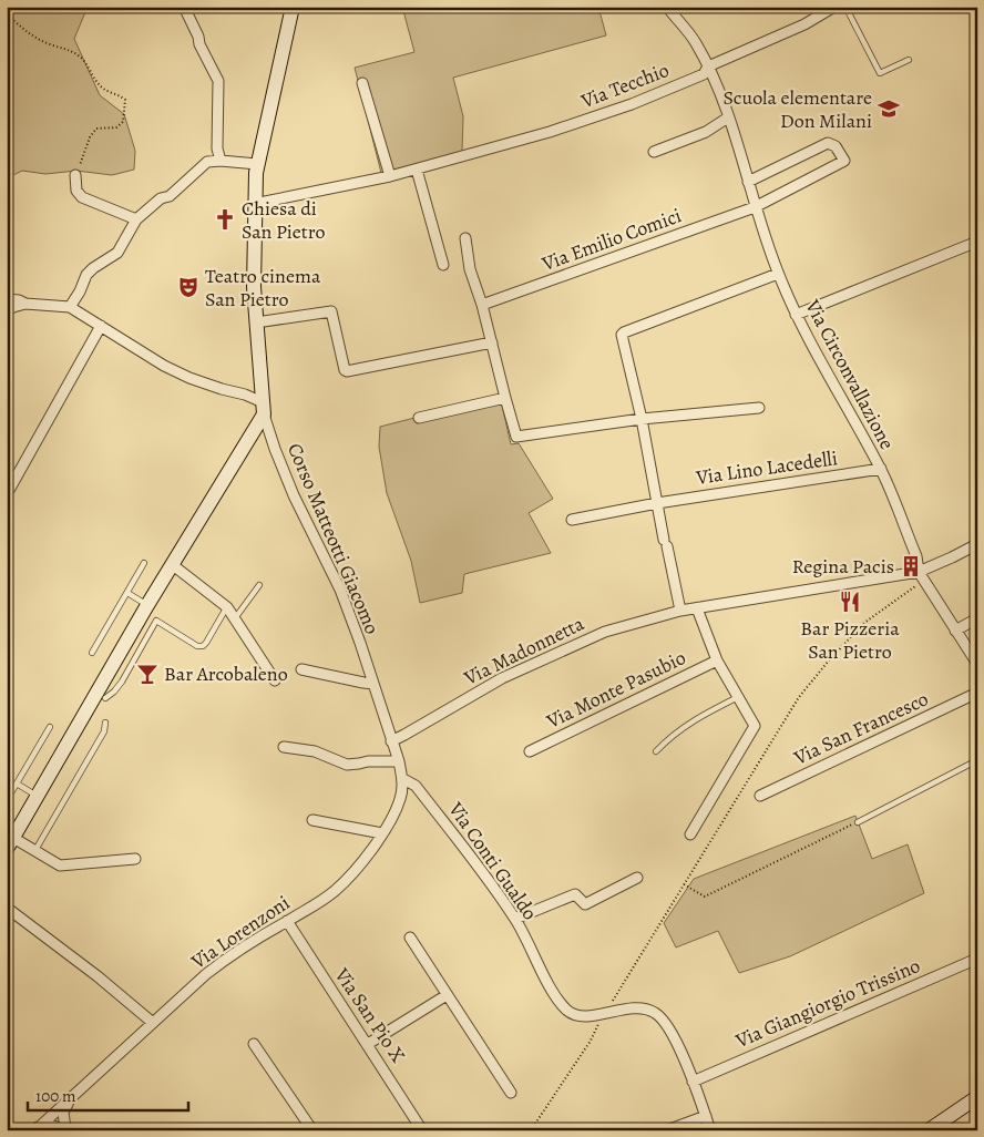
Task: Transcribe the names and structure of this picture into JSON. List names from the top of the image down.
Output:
{
  "streets": {
    "street": [
      "Via Tecchio",
      "Via Emilio Comici",
      "Via Circonvallazione",
      "Via Lino Lacedelli",
      "Corso Matteotti Giacomo",
      "Via Madonnetta",
      "Via Monte Pasubio",
      "Via San Francesco",
      "Via Conti Gualdo",
      "Via Lorenzoni",
      "Via Giangiorgio Trissino",
      "Via San Pio X"
    ]
  },
  "crossings": [
    ["Via Tecchio", "Via Circonvallazione"],
    ["Via Emilio Comici", "Via Circonvallazione"],
    ["Via Circonvallazione", "Via Lino Lacedelli"],
    ["Via Circonvallazione", "Via Madonnetta"],
    ["Corso Matteotti Giacomo", "Via Madonnetta"],
    ["Corso Matteotti Giacomo", "Via Conti Gualdo"],
    ["Corso Matteotti Giacomo", "Via Lorenzoni"],
    ["Via Madonnetta", "Via Monte Pasubio"],
    ["Via Conti Gualdo", "Via Lorenzoni"],
    ["Via Conti Gualdo", "Via Giangiorgio Trissino"],
    ["Via Lorenzoni", "Via San Pio X"]
  ],
  "places": {
    "school or university": ["Scuola elementare Don Milani"],
    "church": ["Chiesa di San Pietro"],
    "theatre": ["Teatro cinema San Pietro"],
    "building": ["Regina Pacis"],
    "restaurant": ["Bar Pizzeria San Pietro"],
    "bar": ["Bar Arcobaleno"]
  },
  "scale_bar": "100 m"
}
